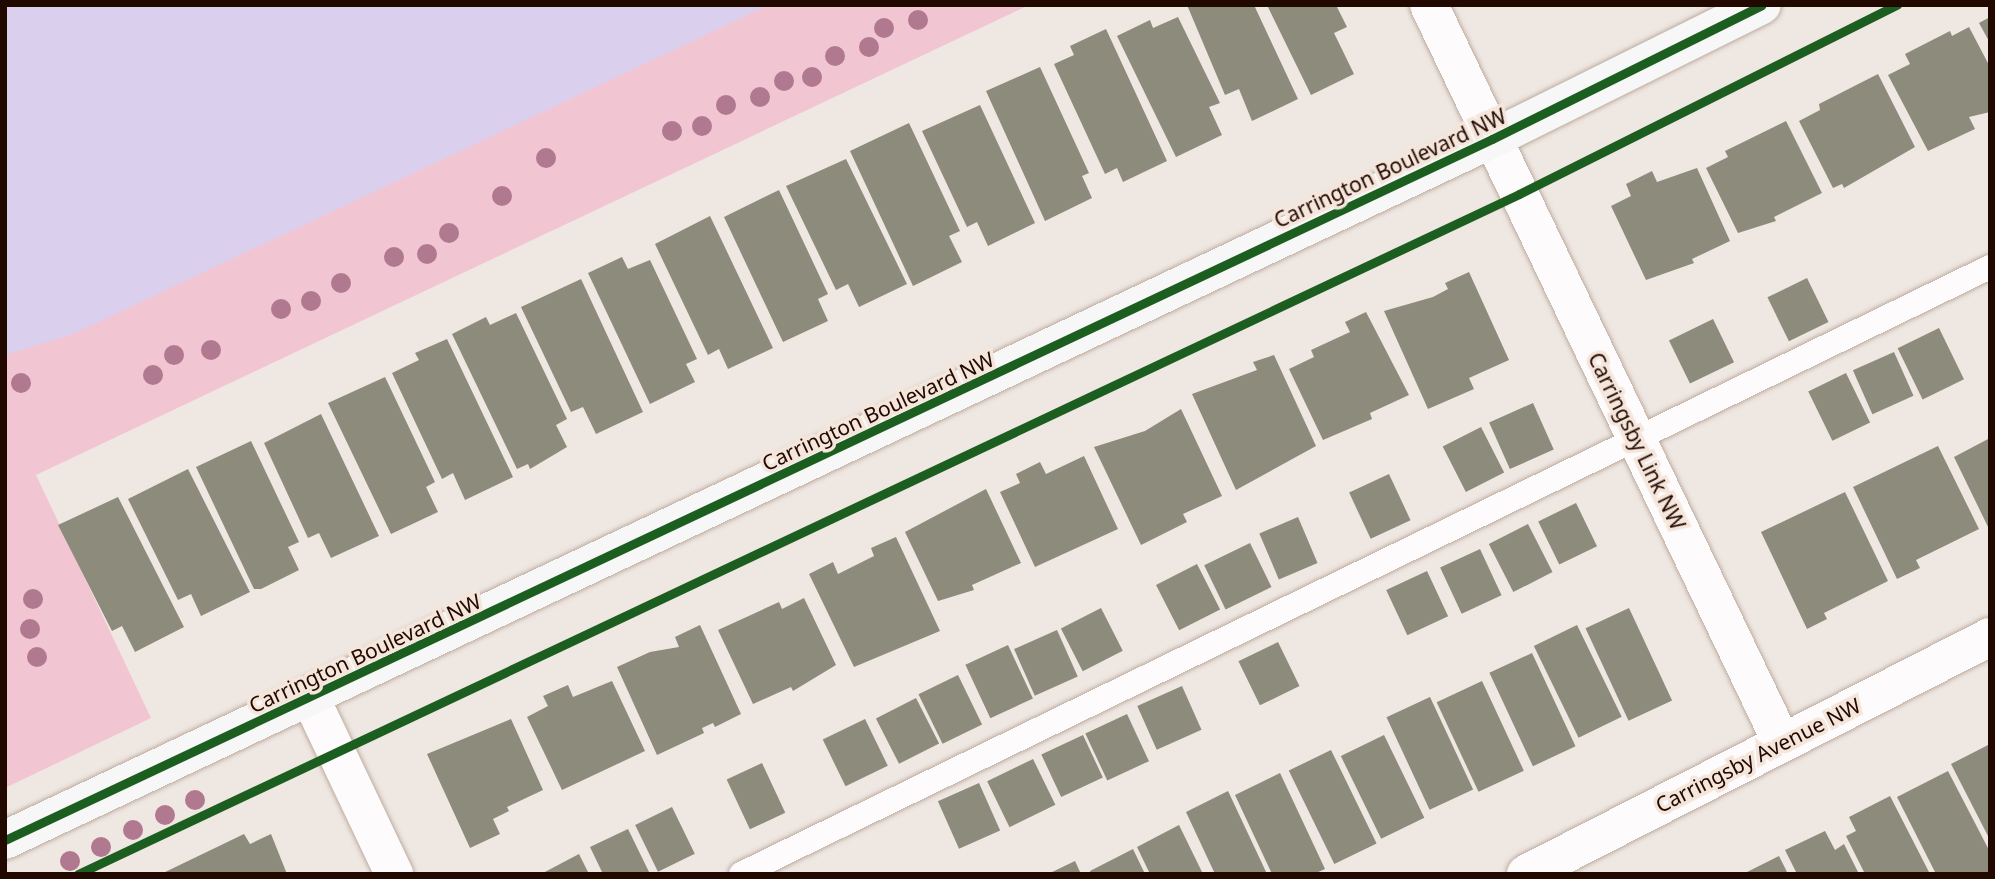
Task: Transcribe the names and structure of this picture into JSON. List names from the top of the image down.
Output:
{
  "streets": {
    "street": ["Carrington Boulevard NW", "Carringsby Link NW", "Carringsby Avenue NW"]
  },
  "crossings": [
    ["Carrington Boulevard NW", "Carringsby Link NW"],
    ["Carringsby Link NW", "Carringsby Avenue NW"]
  ]
}
